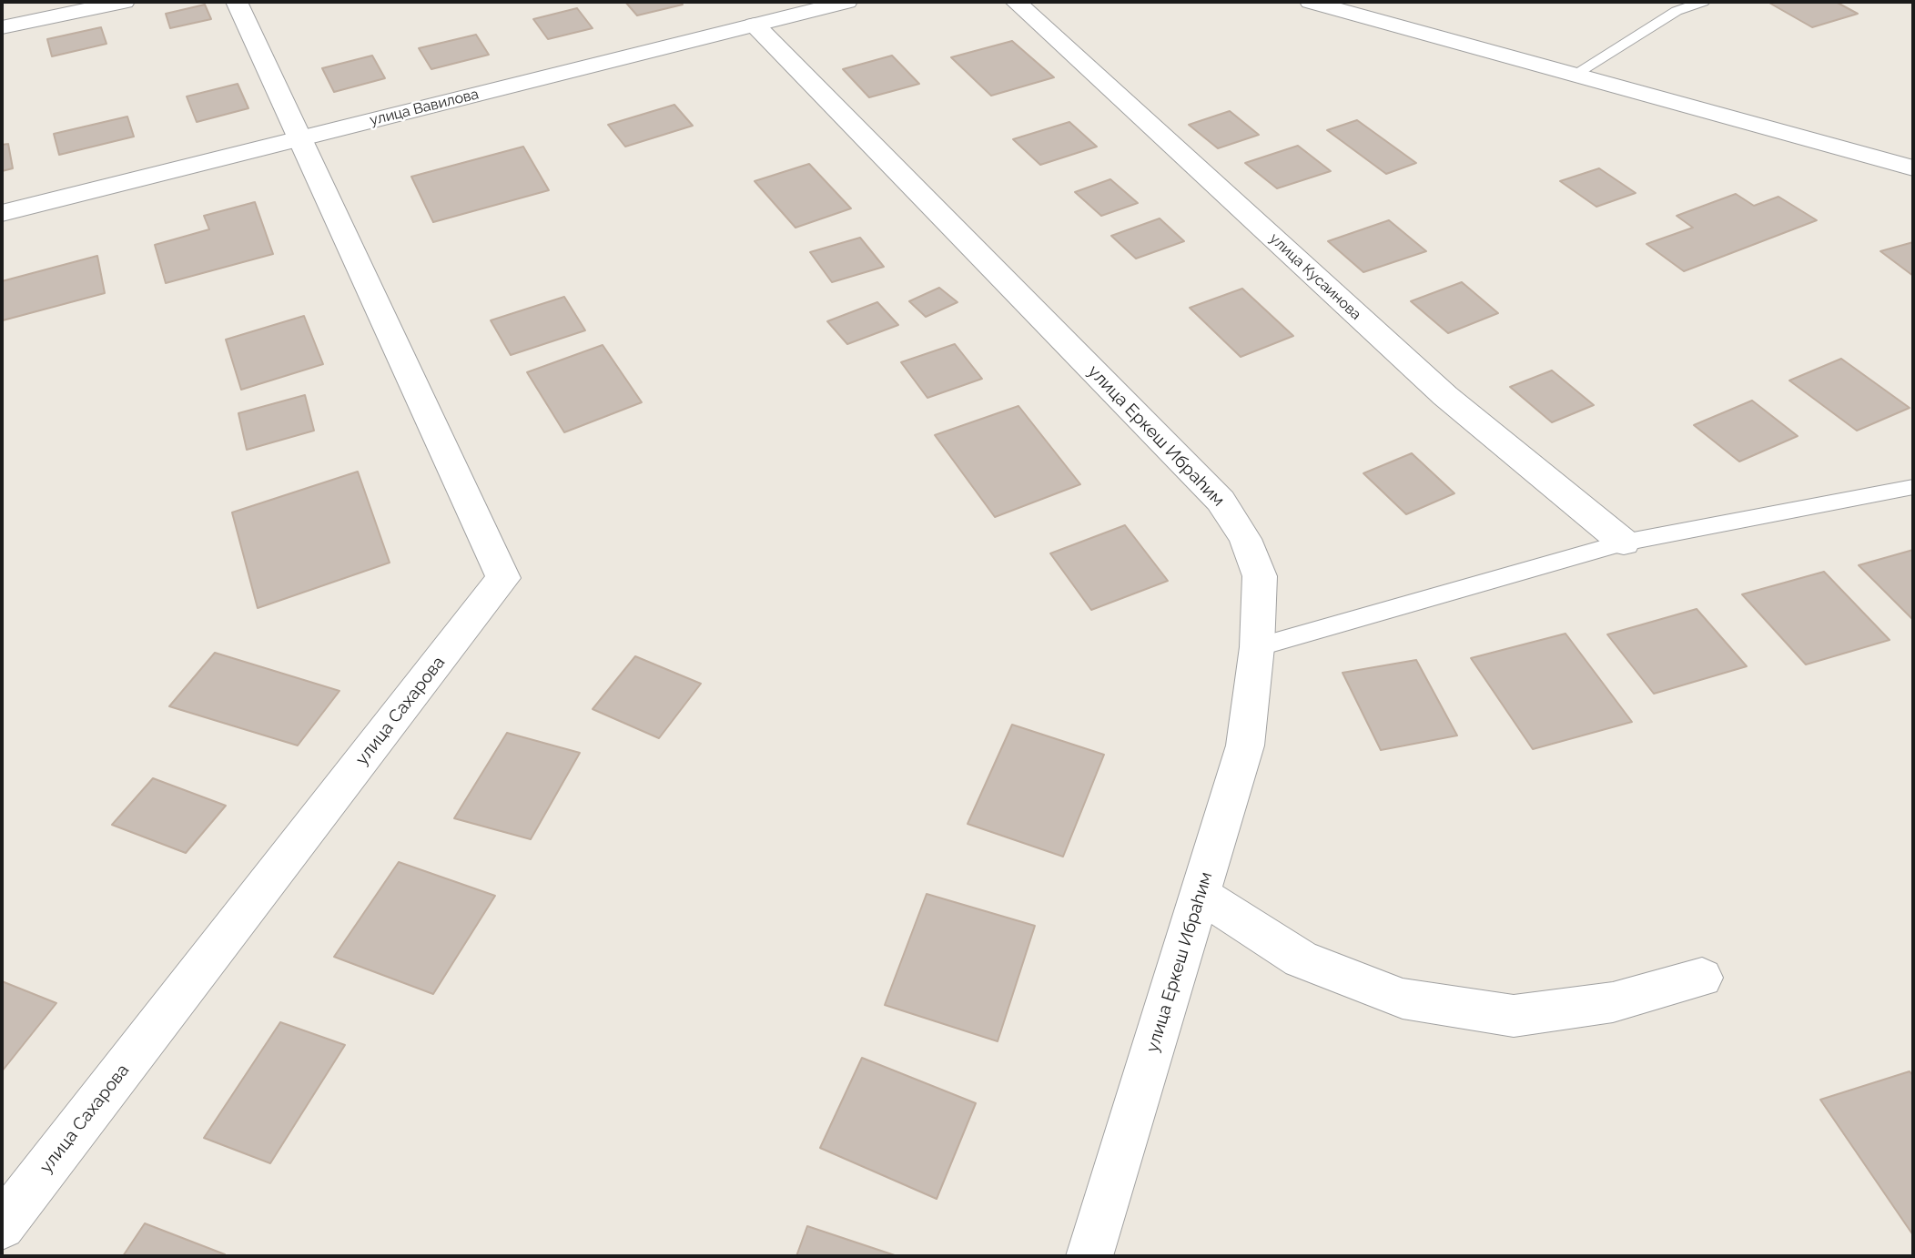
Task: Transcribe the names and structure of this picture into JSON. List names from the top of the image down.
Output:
{
  "streets": {
    "street": [
      "улица Вавилова",
      "улица Кусаинова",
      "улица Еркеш Ибраһим",
      "улица Сахарова"
    ]
  },
  "crossings": [
    ["улица Вавилова", "улица Еркеш Ибраһим"],
    ["улица Вавилова", "улица Сахарова"]
  ]
}
